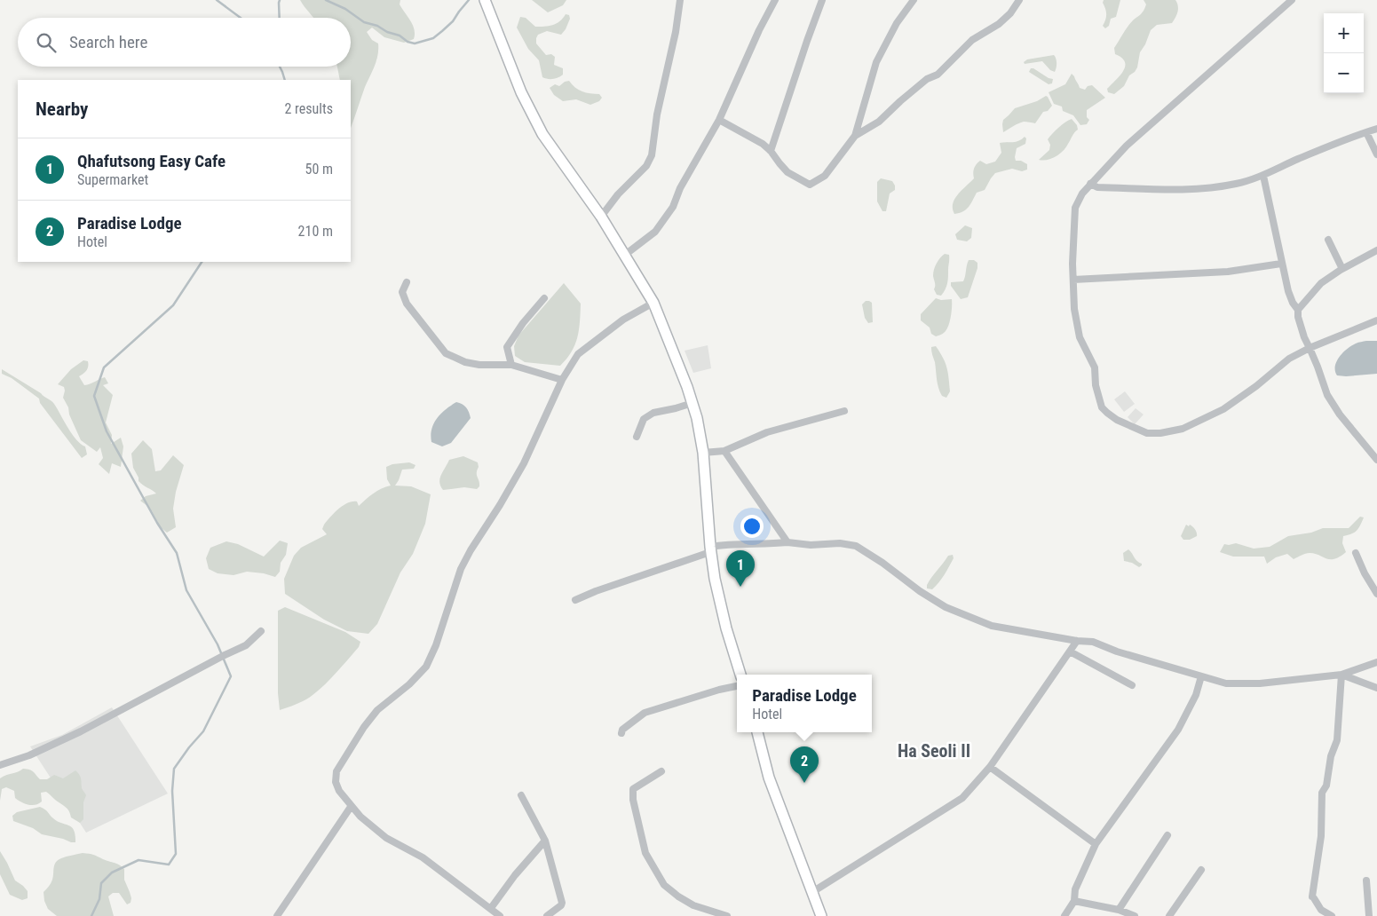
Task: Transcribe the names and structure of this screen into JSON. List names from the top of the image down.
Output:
{
  "districts": ["Ha Seoli II"],
  "page": {
    "map_buttons": ["+", "−"],
    "search": "Search here",
    "heading": ["Nearby", "2 results"],
    "list": [
      {
        "mark": "1",
        "name": "Qhafutsong Easy Cafe",
        "note": "Supermarket",
        "value": "50 m"
      },
      {
        "mark": "2",
        "name": "Paradise Lodge",
        "note": "Hotel",
        "value": "210 m"
      }
    ],
    "pins": ["1", "2"],
    "popup": ["Paradise Lodge", "Hotel"]
  }
}
